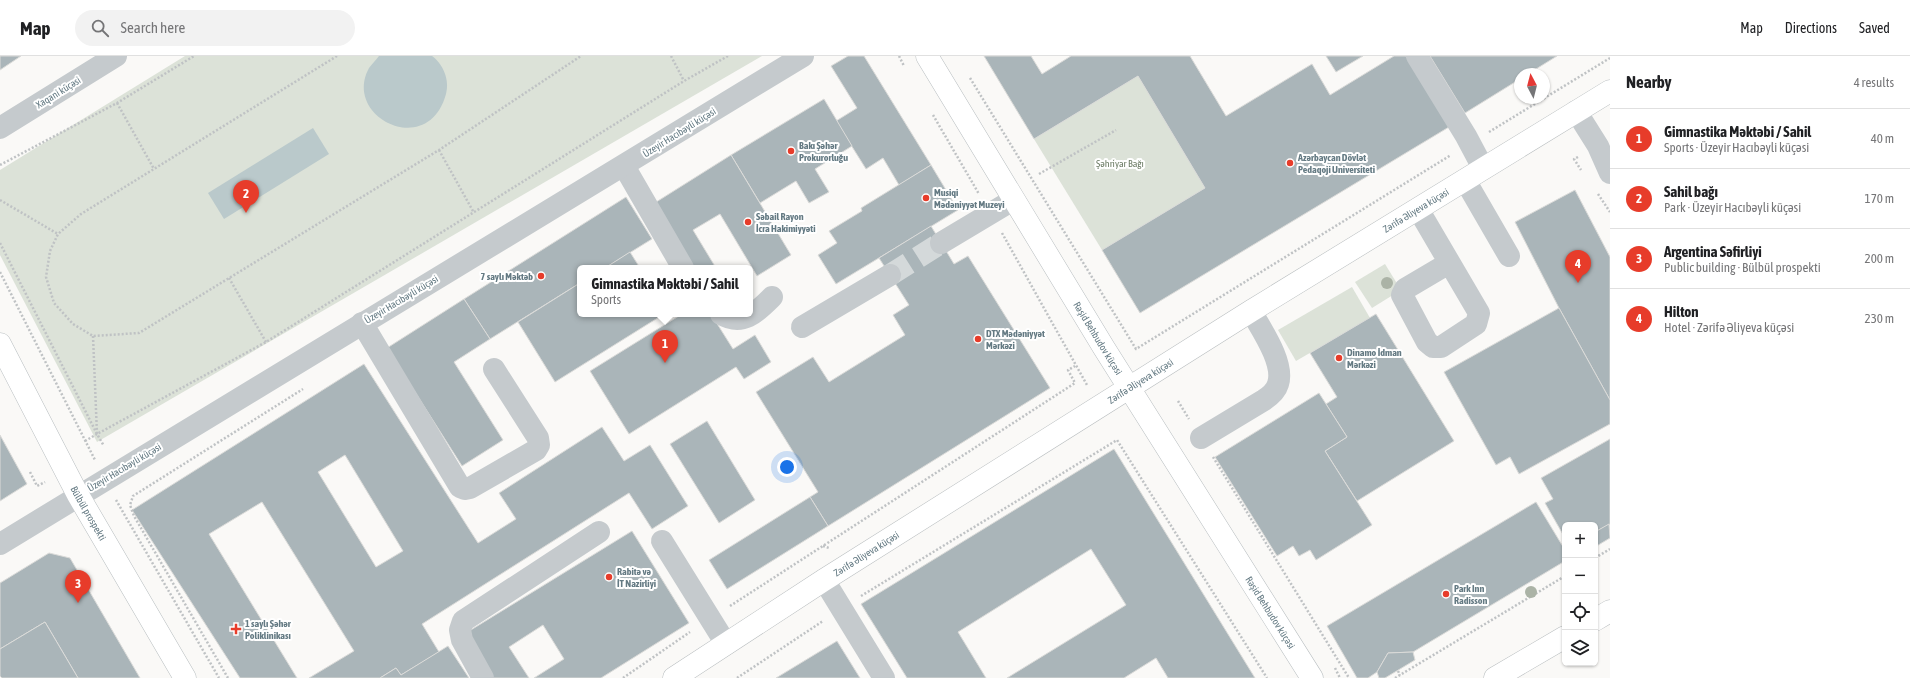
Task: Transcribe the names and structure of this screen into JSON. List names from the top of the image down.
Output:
{
  "streets": {
    "main road": ["Zərifə Əliyeva küçəsi", "Rəşid Behbudov küçəsi", "Bülbül prospekti"],
    "street": ["Xaqani küçəsi", "Üzeyir Hacıbəyli küçəsi"]
  },
  "crossings": [
    ["Üzeyir Hacıbəyli küçəsi", "Bülbül prospekti"],
    ["Zərifə Əliyeva küçəsi", "Rəşid Behbudov küçəsi"]
  ],
  "parks": ["Şəhriyar Bağı"],
  "places": {
    "other": [
      "Bakı Şəhər Prokurorluğu",
      "Azərbaycan Dövlət Pedaqoji Universiteti",
      "Musiqi Mədəniyyət Muzeyi",
      "Səbail Rayon İcra Hakimiyyəti",
      "7 saylı Məktəb",
      "DTX Mədəniyyət Mərkəzi",
      "Dinamo İdman Mərkəzi",
      "Rabitə və İT Nazirliyi",
      "Park Inn Radisson"
    ],
    "health": ["1 saylı Şəhər Poliklinikası"]
  },
  "north": "top",
  "page": {
    "header": "Map",
    "search": "Search here",
    "nav": ["Map", "Directions", "Saved"],
    "heading": ["Nearby", "4 results"],
    "list": [
      {
        "mark": "1",
        "name": "Gimnastika Məktəbi / Sahil",
        "note": "Sports · Üzeyir Hacıbəyli küçəsi",
        "value": "40 m"
      },
      {
        "mark": "2",
        "name": "Sahil bağı",
        "note": "Park · Üzeyir Hacıbəyli küçəsi",
        "value": "170 m"
      },
      {
        "mark": "3",
        "name": "Argentina Səfirliyi",
        "note": "Public building · Bülbül prospekti",
        "value": "200 m"
      },
      {
        "mark": "4",
        "name": "Hilton",
        "note": "Hotel · Zərifə Əliyeva küçəsi",
        "value": "230 m"
      }
    ],
    "pins": [
      "2",
      "4",
      "1",
      "3"
    ],
    "popup": ["Gimnastika Məktəbi / Sahil", "Sports"],
    "map_buttons": ["+", "−"]
  }
}
